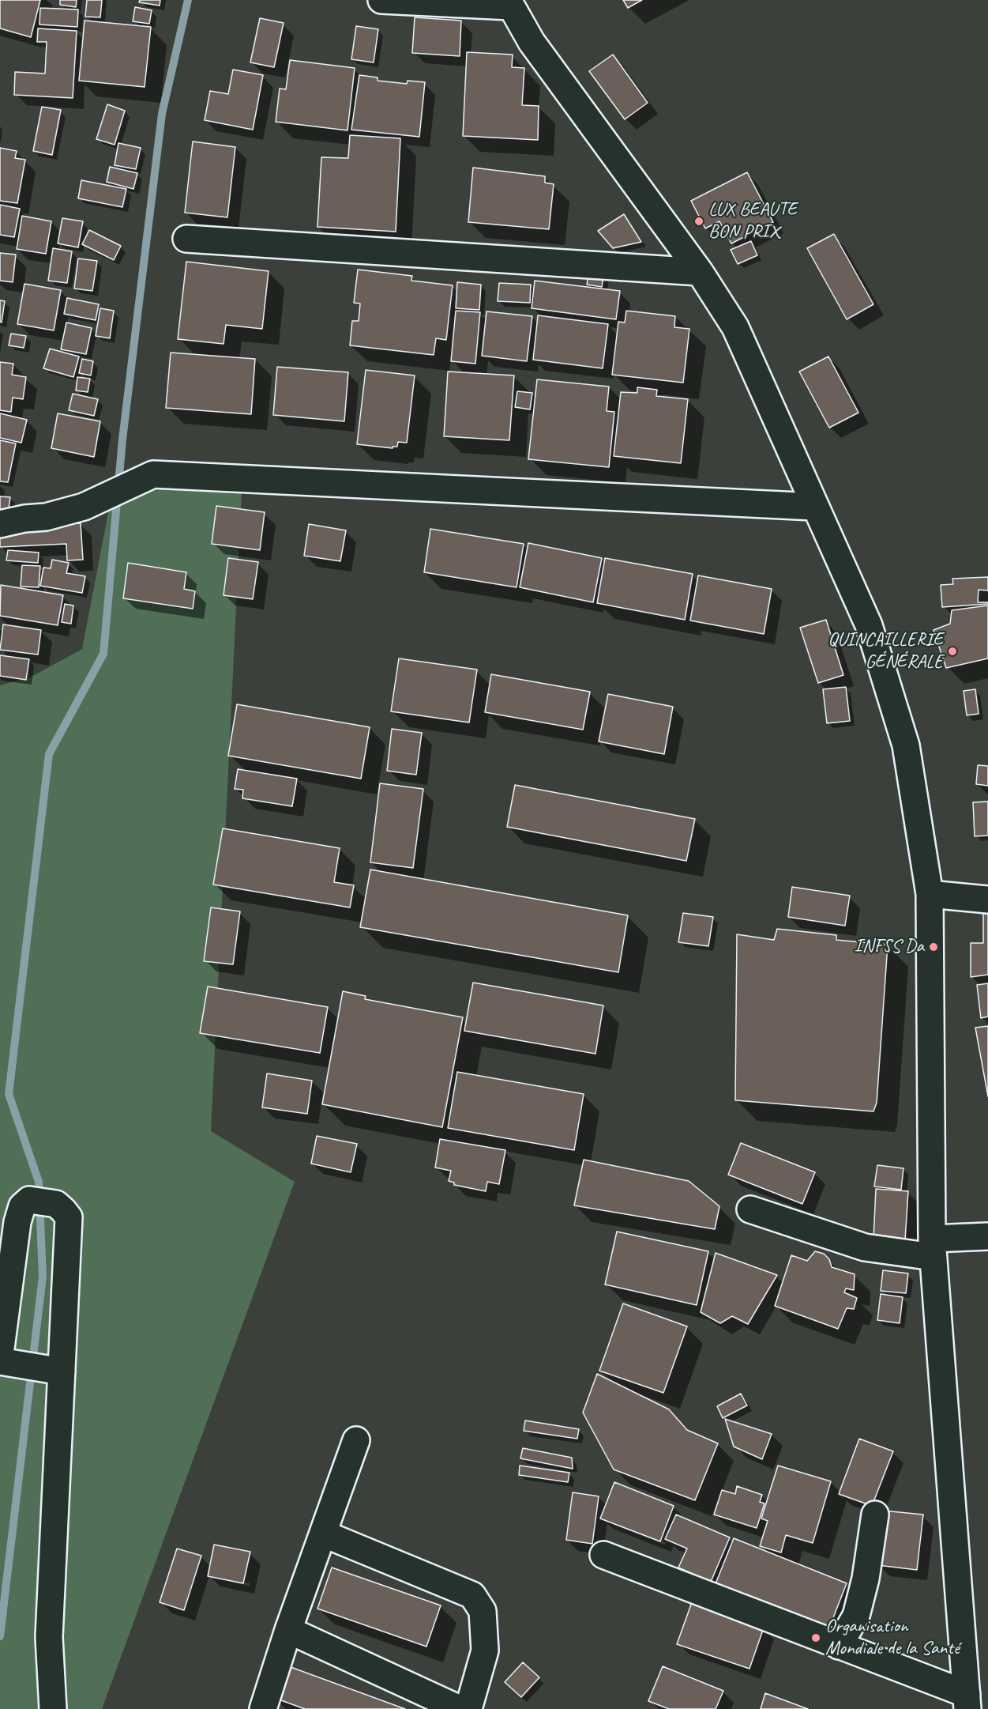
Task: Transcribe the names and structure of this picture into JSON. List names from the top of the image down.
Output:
{
  "places": [
    "LUX BEAUTE BON PRIX",
    "QUINCAILLERIE GÉNÉRALE",
    "INFSS Da",
    "Organisation Mondiale de la Santé"
  ]
}
